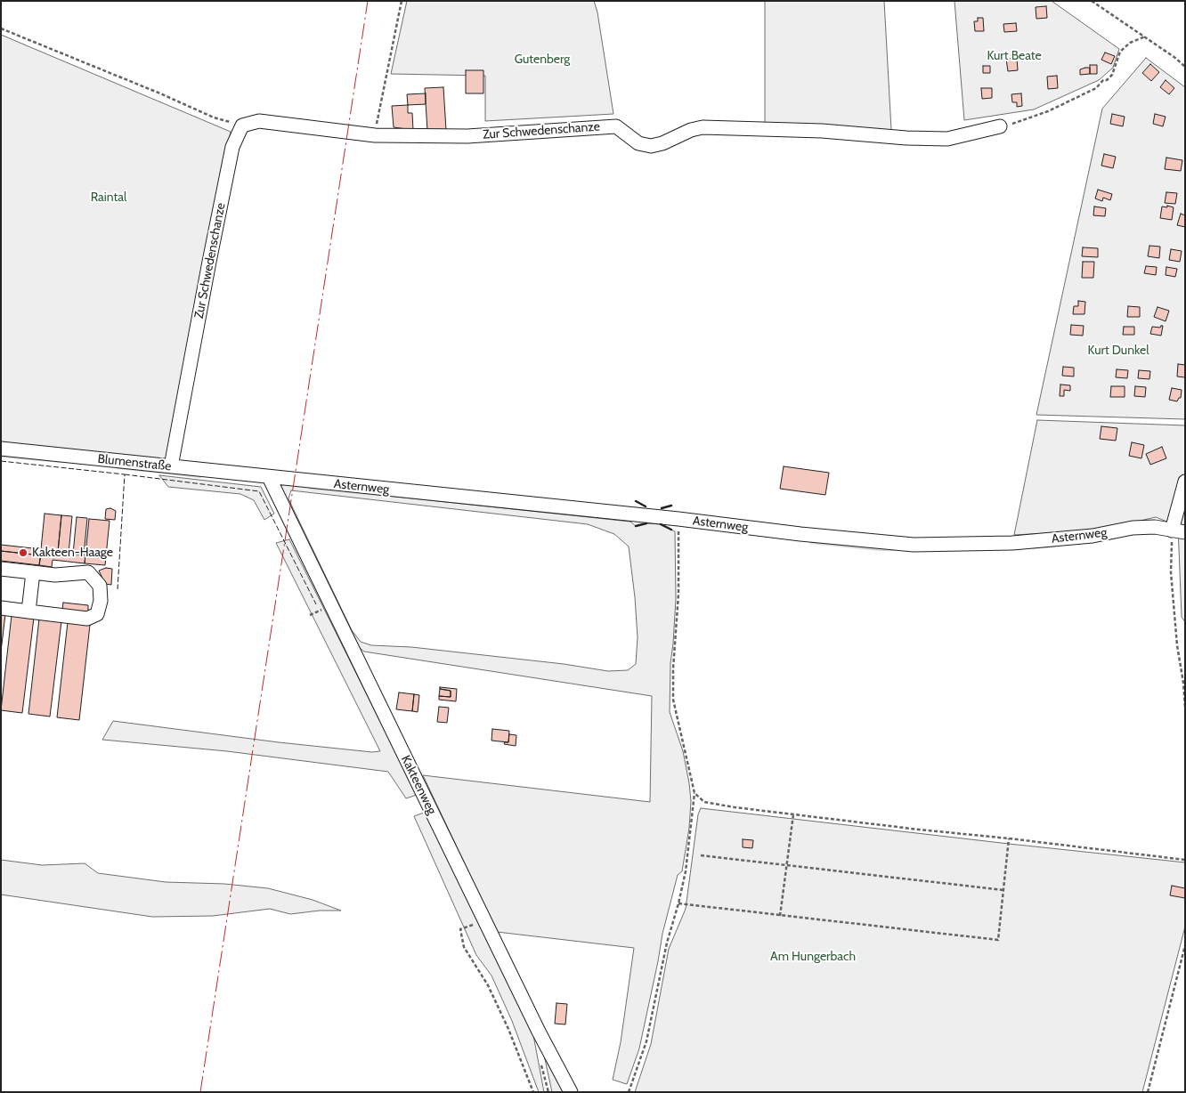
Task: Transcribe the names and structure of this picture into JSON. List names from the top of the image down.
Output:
{
  "streets": {
    "street": [
      "Zur Schwedenschanze",
      "Blumenstraße",
      "Asternweg",
      "Kakteenweg"
    ]
  },
  "crossings": [
    ["Zur Schwedenschanze", "Blumenstraße"],
    ["Blumenstraße", "Asternweg"],
    ["Blumenstraße", "Kakteenweg"],
    ["Asternweg", "Kakteenweg"]
  ],
  "parks": [
    "Kurt Beate",
    "Gutenberg",
    "Raintal",
    "Kurt Dunkel",
    "Am Hungerbach"
  ],
  "places": ["Kakteen-Haage"]
}
